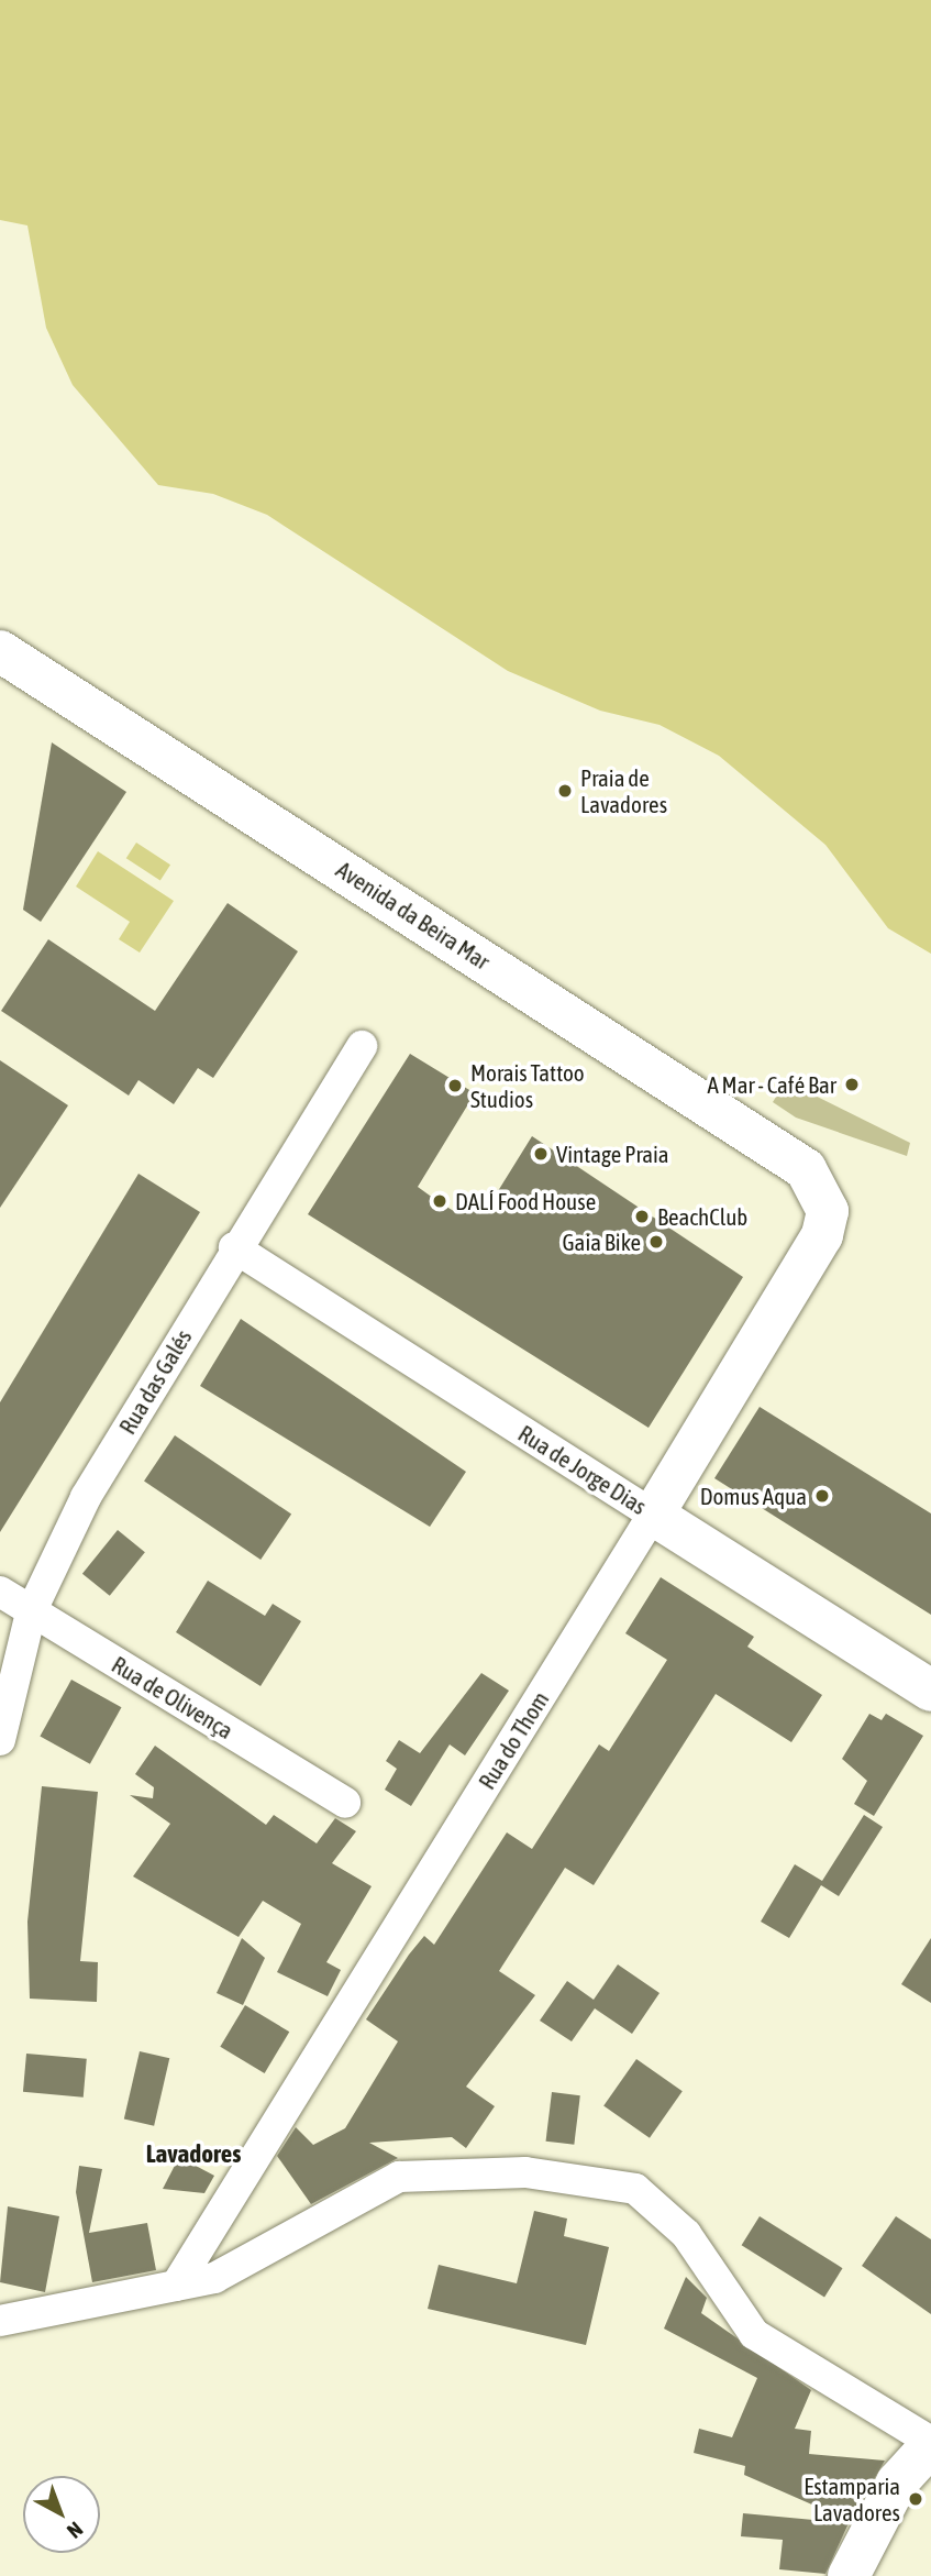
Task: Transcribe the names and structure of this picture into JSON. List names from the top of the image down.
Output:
{
  "streets": {
    "main road": ["Avenida da Beira Mar", "Rua de Jorge Dias", "Rua do Thom"],
    "street": ["Rua das Galés", "Rua de Olivença"]
  },
  "crossings": [
    ["Avenida da Beira Mar", "Rua do Thom"],
    ["Rua das Galés", "Rua de Jorge Dias"],
    ["Rua das Galés", "Rua de Olivença"],
    ["Rua de Jorge Dias", "Rua do Thom"]
  ],
  "districts": ["Lavadores"],
  "places": [
    "Praia de Lavadores",
    "A Mar - Café Bar",
    "Morais Tattoo Studios",
    "Vintage Praia",
    "DALÍ Food House",
    "BeachClub",
    "Gaia Bike",
    "Domus Aqua",
    "Estamparia Lavadores"
  ],
  "north": "bottom right"
}
